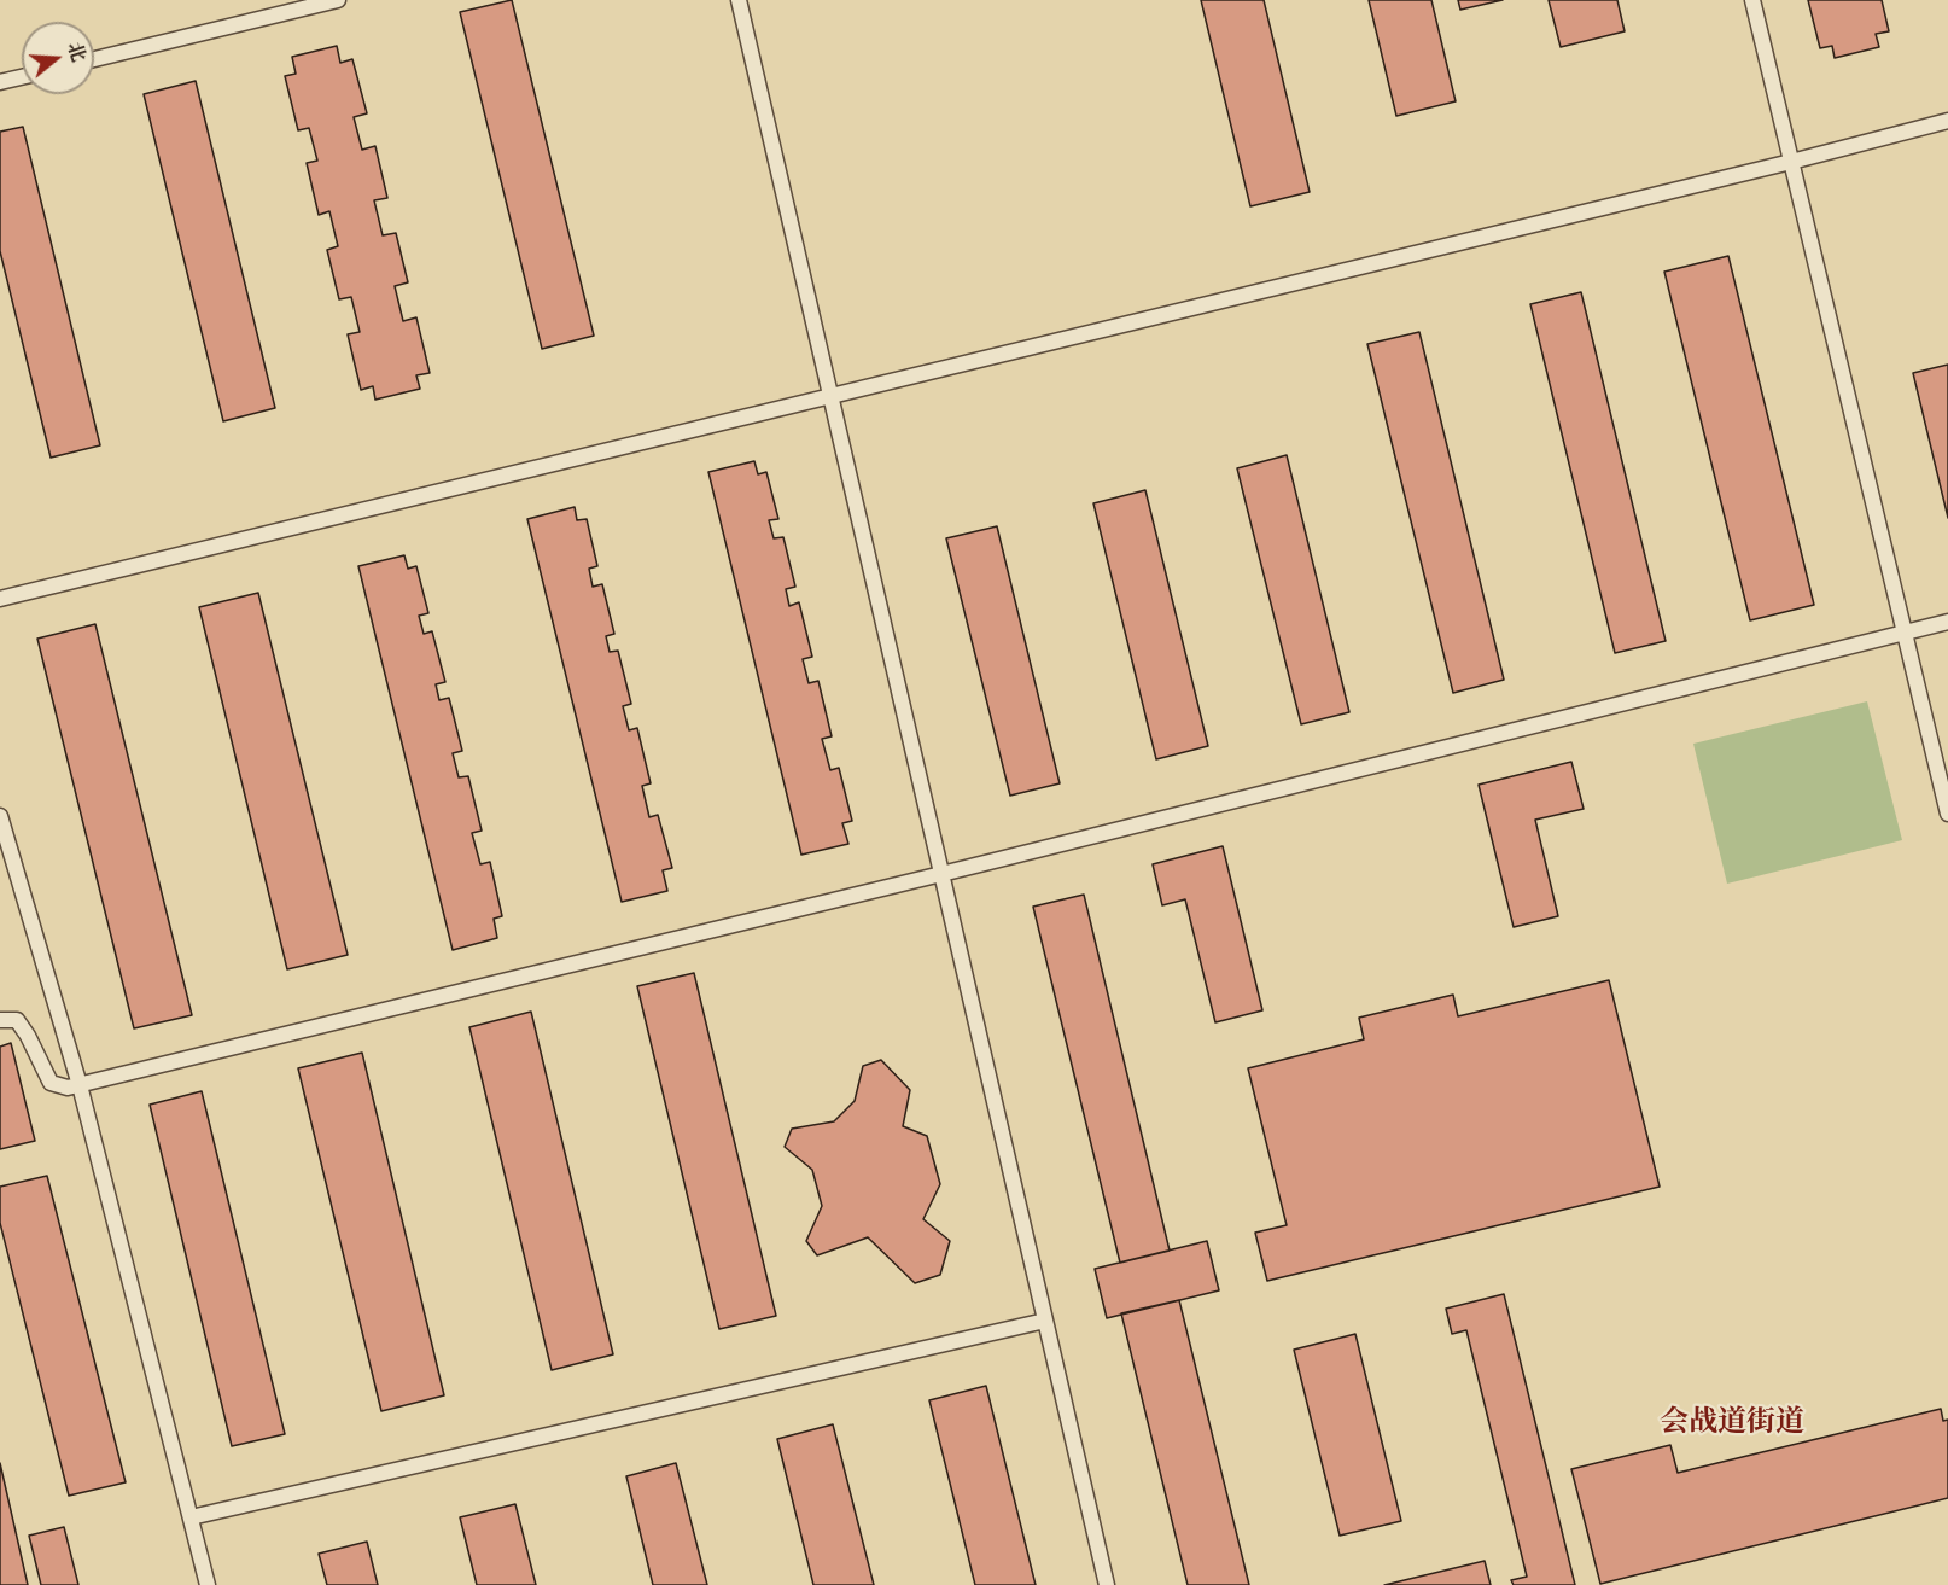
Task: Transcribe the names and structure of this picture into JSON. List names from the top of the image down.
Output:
{
  "districts": ["会战道街道"],
  "north": "right"
}
